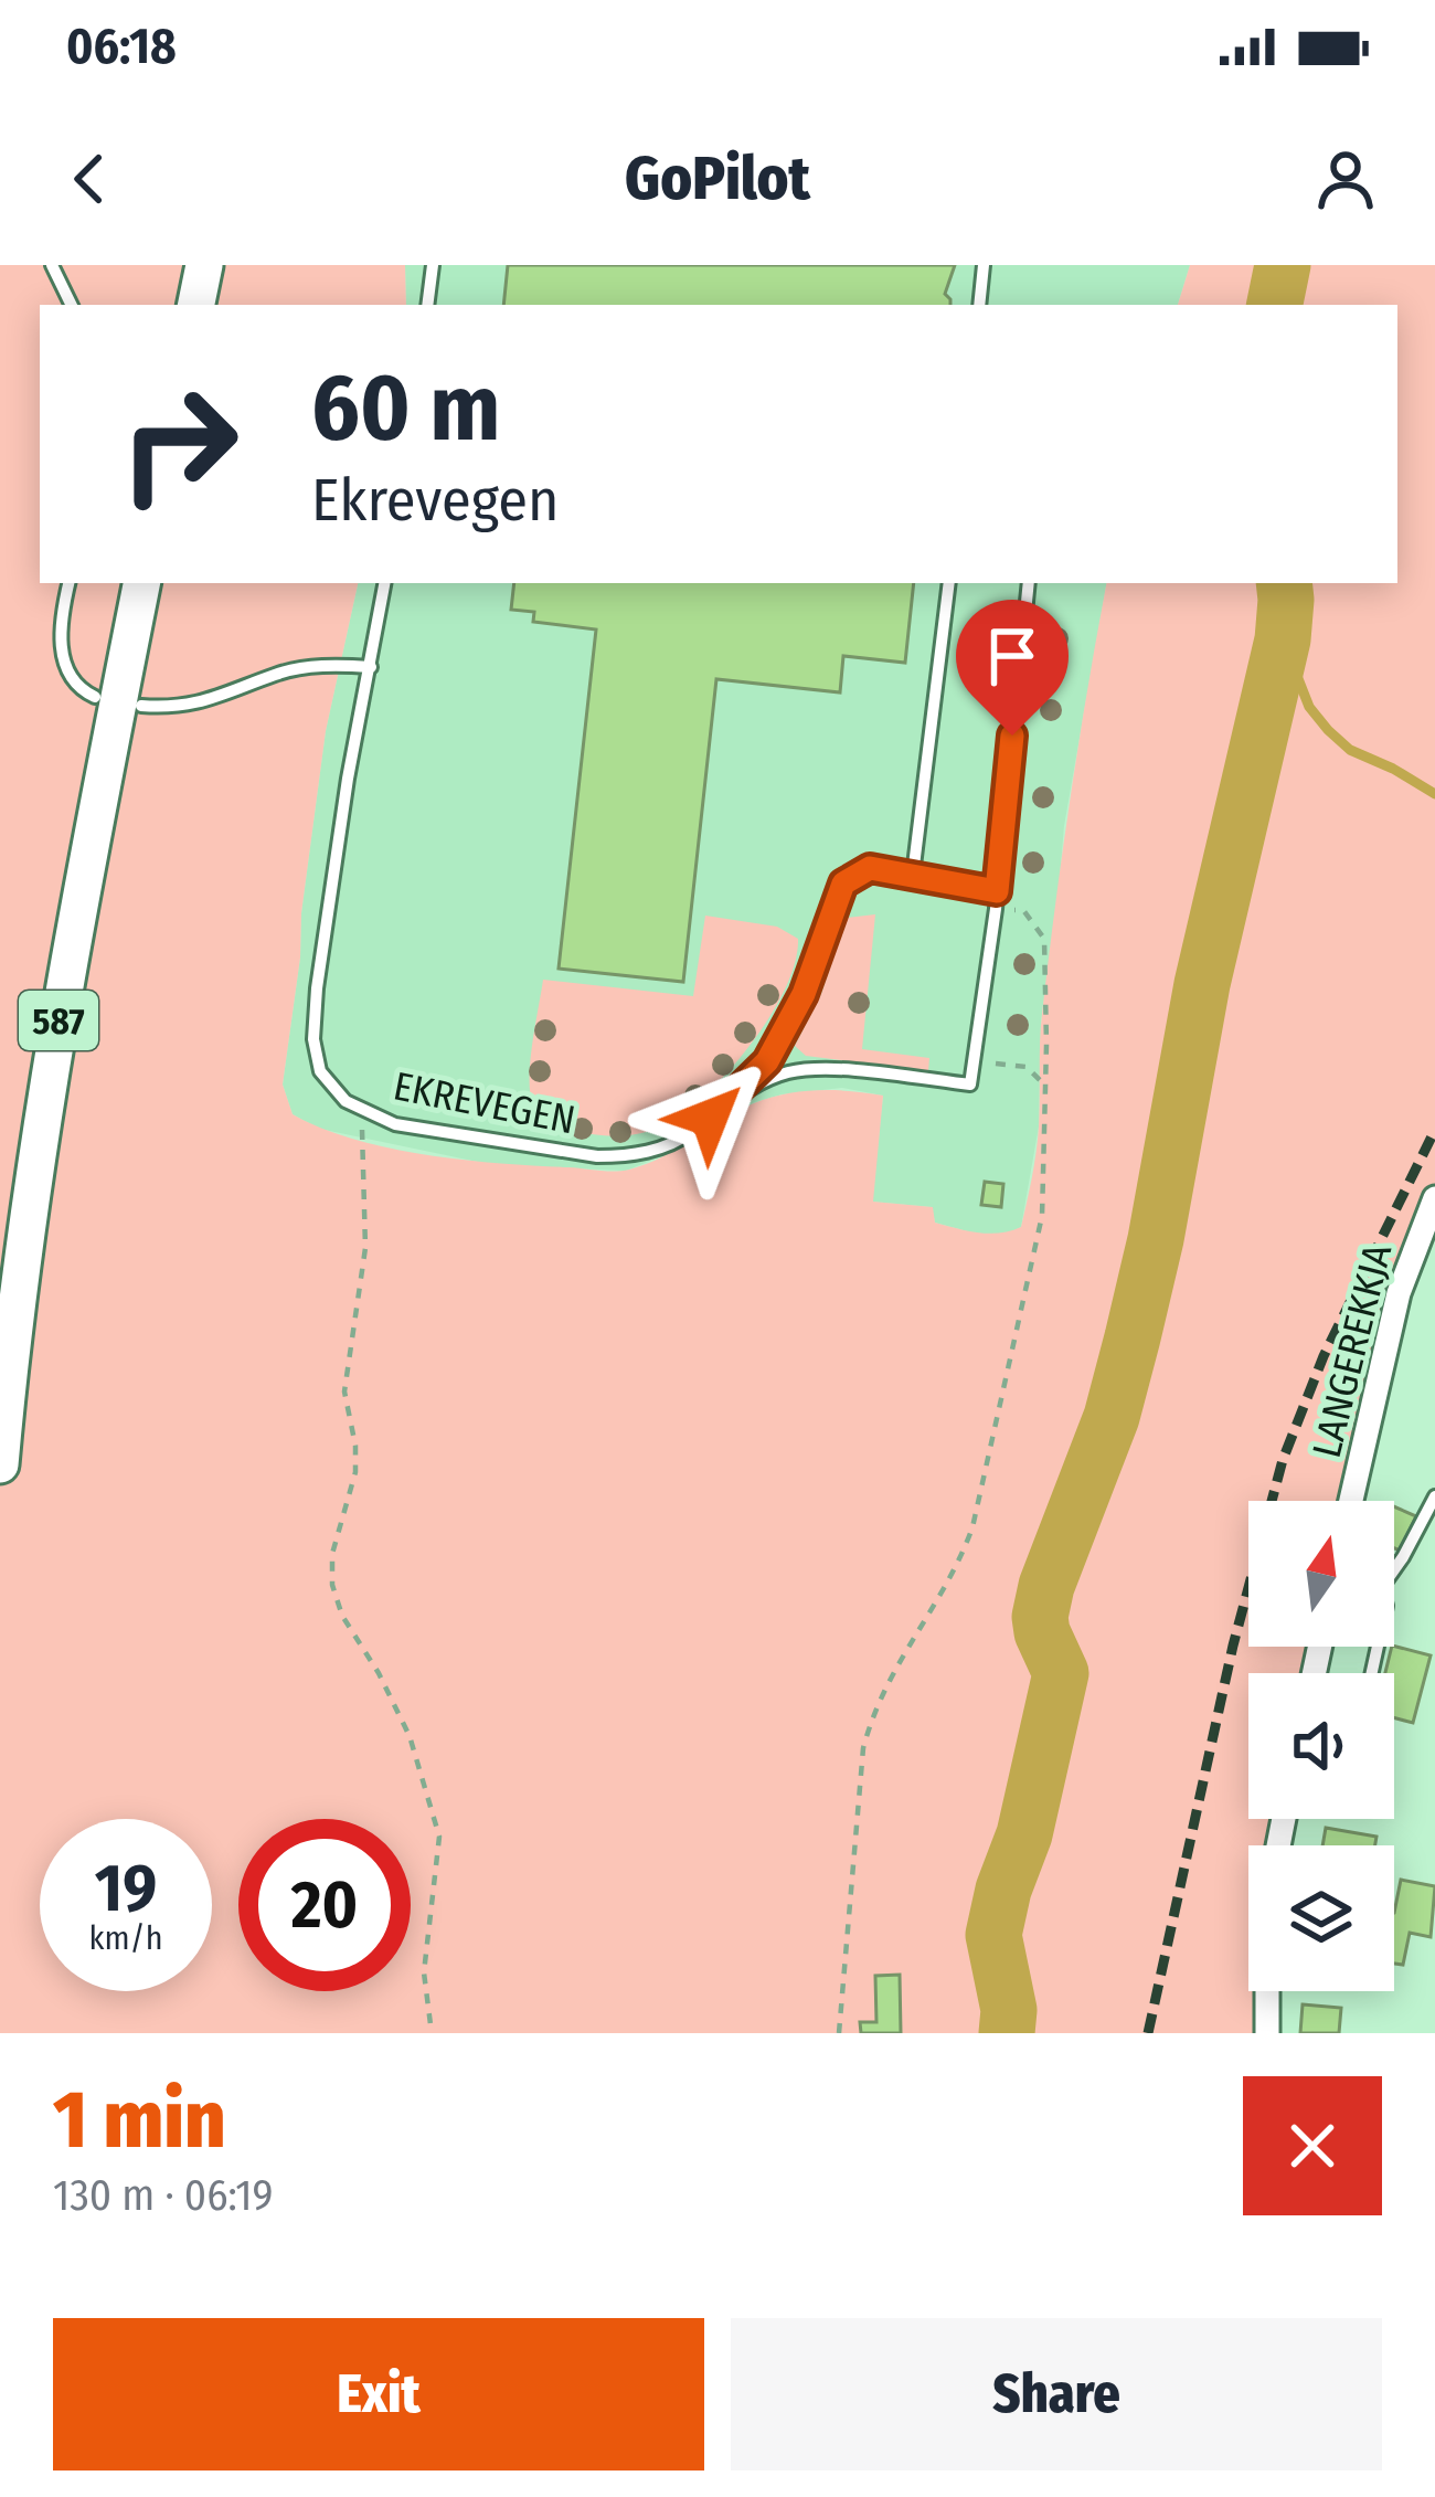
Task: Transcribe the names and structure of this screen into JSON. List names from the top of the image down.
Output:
{
  "streets": {
    "main road": ["587"],
    "street": ["LANGEREKKJA"],
    "lane": ["EKREVEGEN"]
  },
  "north": "top",
  "page": {
    "status": "06:18",
    "header": "GoPilot",
    "turn": ["60 m", "Ekrevegen"],
    "speed": "19 km/h",
    "limit": "20",
    "heading": ["1 min", "130 m · 06:19"],
    "buttons": ["Exit", "Share"]
  }
}
